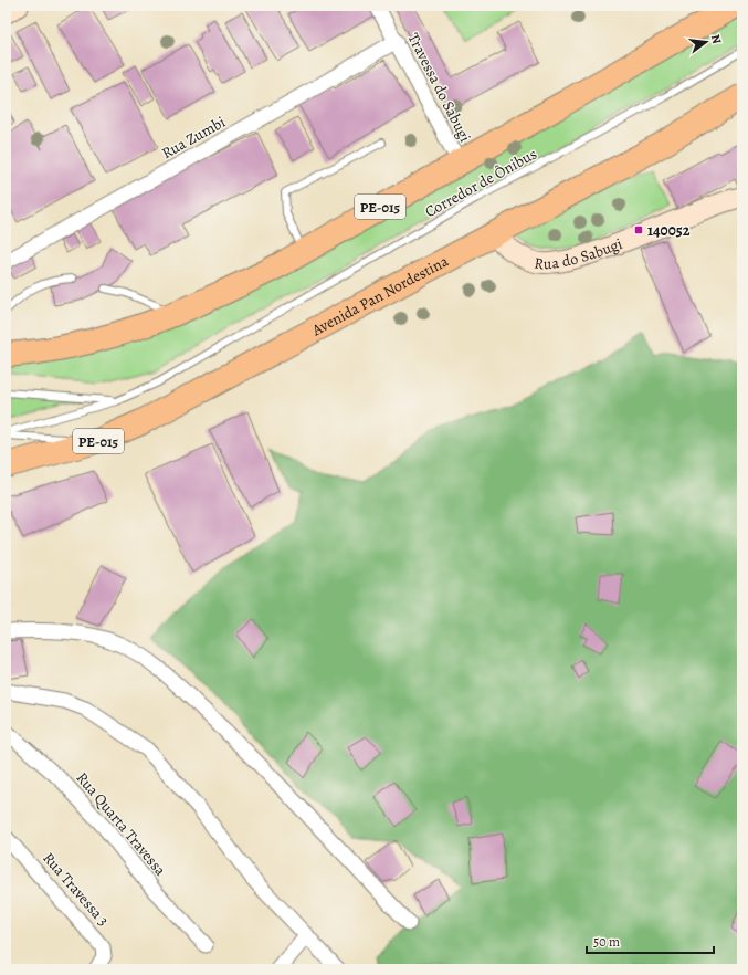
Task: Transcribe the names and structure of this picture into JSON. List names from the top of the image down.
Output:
{
  "streets": {
    "highway": ["PE-015", "Avenida Pan Nordestina"],
    "street": [
      "Travessa do Sabugi",
      "Rua Zumbi",
      "Rua do Sabugi",
      "Rua Quarta Travessa",
      "Rua Travessa 3"
    ],
    "lane": ["Corredor de Ônibus"]
  },
  "crossings": [
    ["Travessa do Sabugi", "Rua Zumbi"],
    ["Travessa do Sabugi", "PE-015"],
    ["Corredor de Ônibus", "Avenida Pan Nordestina"],
    ["Rua do Sabugi", "Avenida Pan Nordestina"]
  ],
  "places": {
    "transit": ["140052"]
  },
  "scale_bar": "50 m",
  "north": "right"
}
